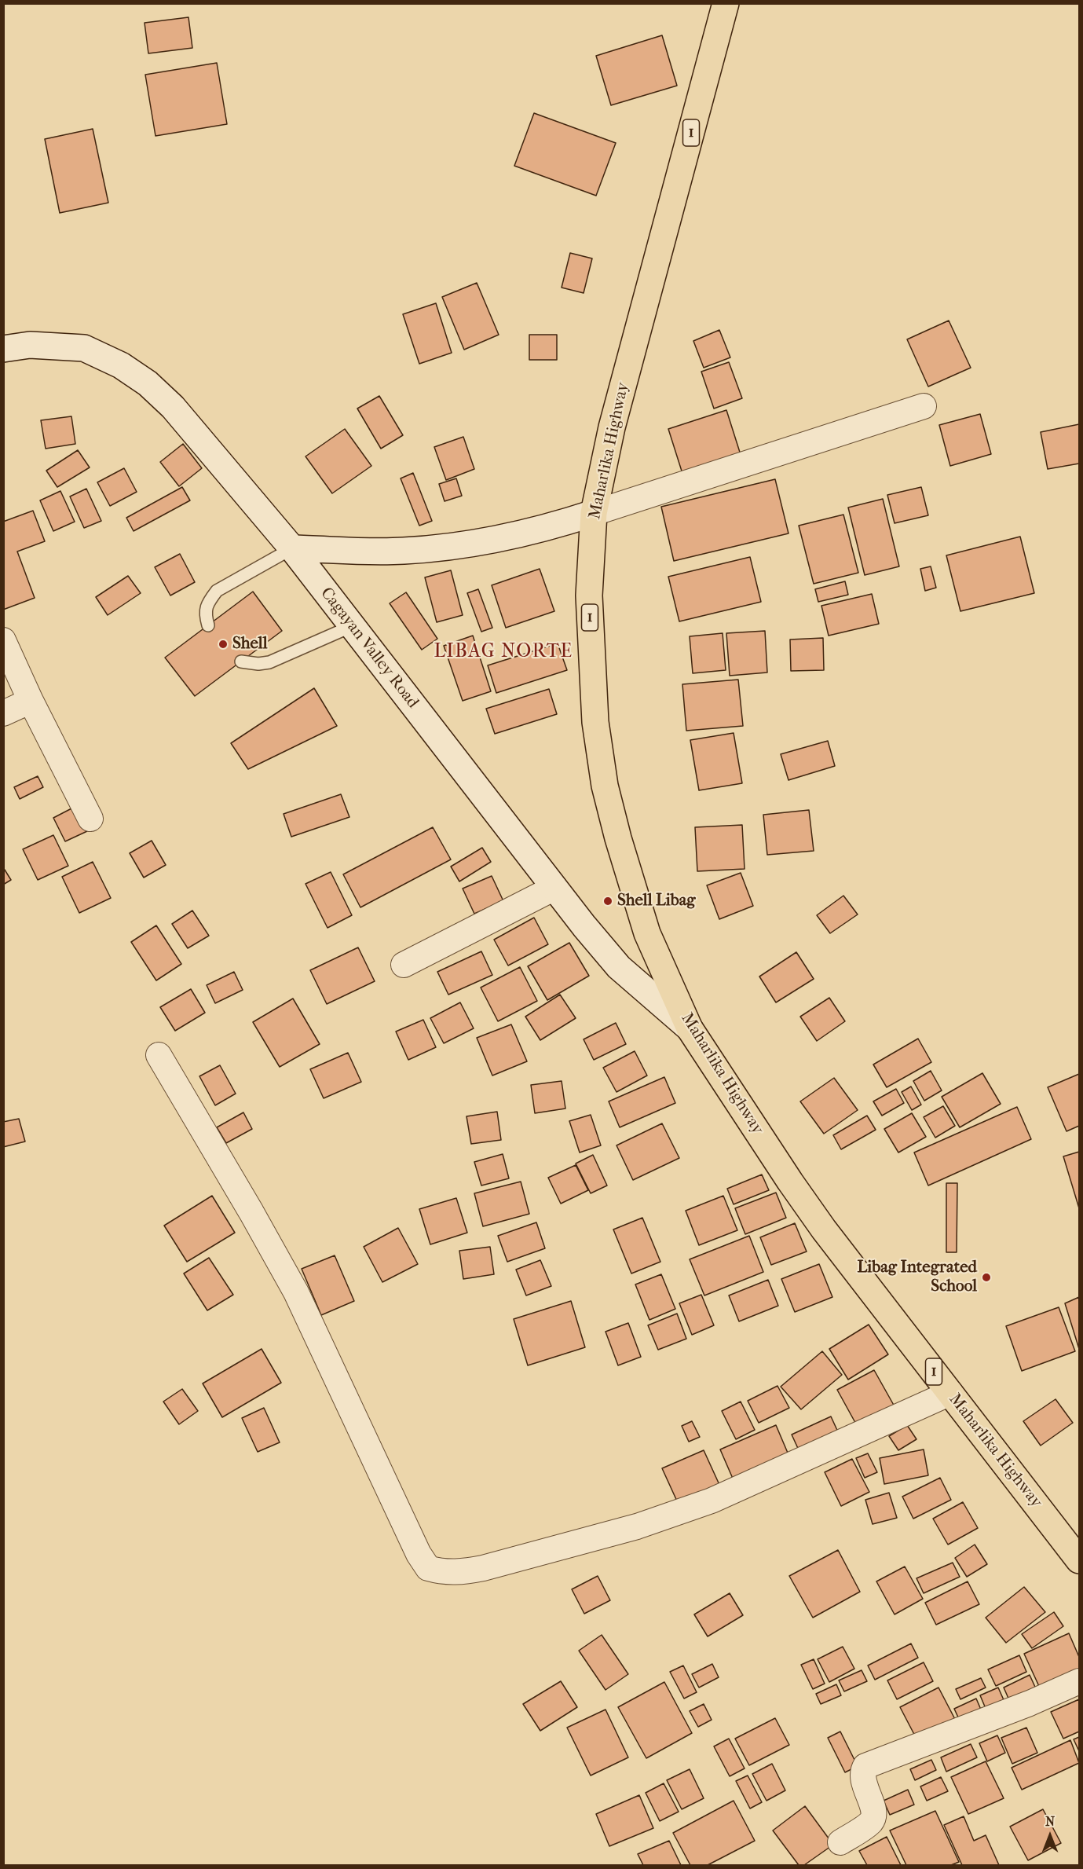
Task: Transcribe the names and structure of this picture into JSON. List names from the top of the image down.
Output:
{
  "streets": {
    "highway": ["1", "Maharlika Highway"],
    "main road": ["Cagayan Valley Road"]
  },
  "crossings": [
    ["Maharlika Highway", "Cagayan Valley Road"]
  ],
  "districts": ["LIBAG NORTE"],
  "places": ["Shell", "Shell Libag", "Libag Integrated School"],
  "north": "top"
}
